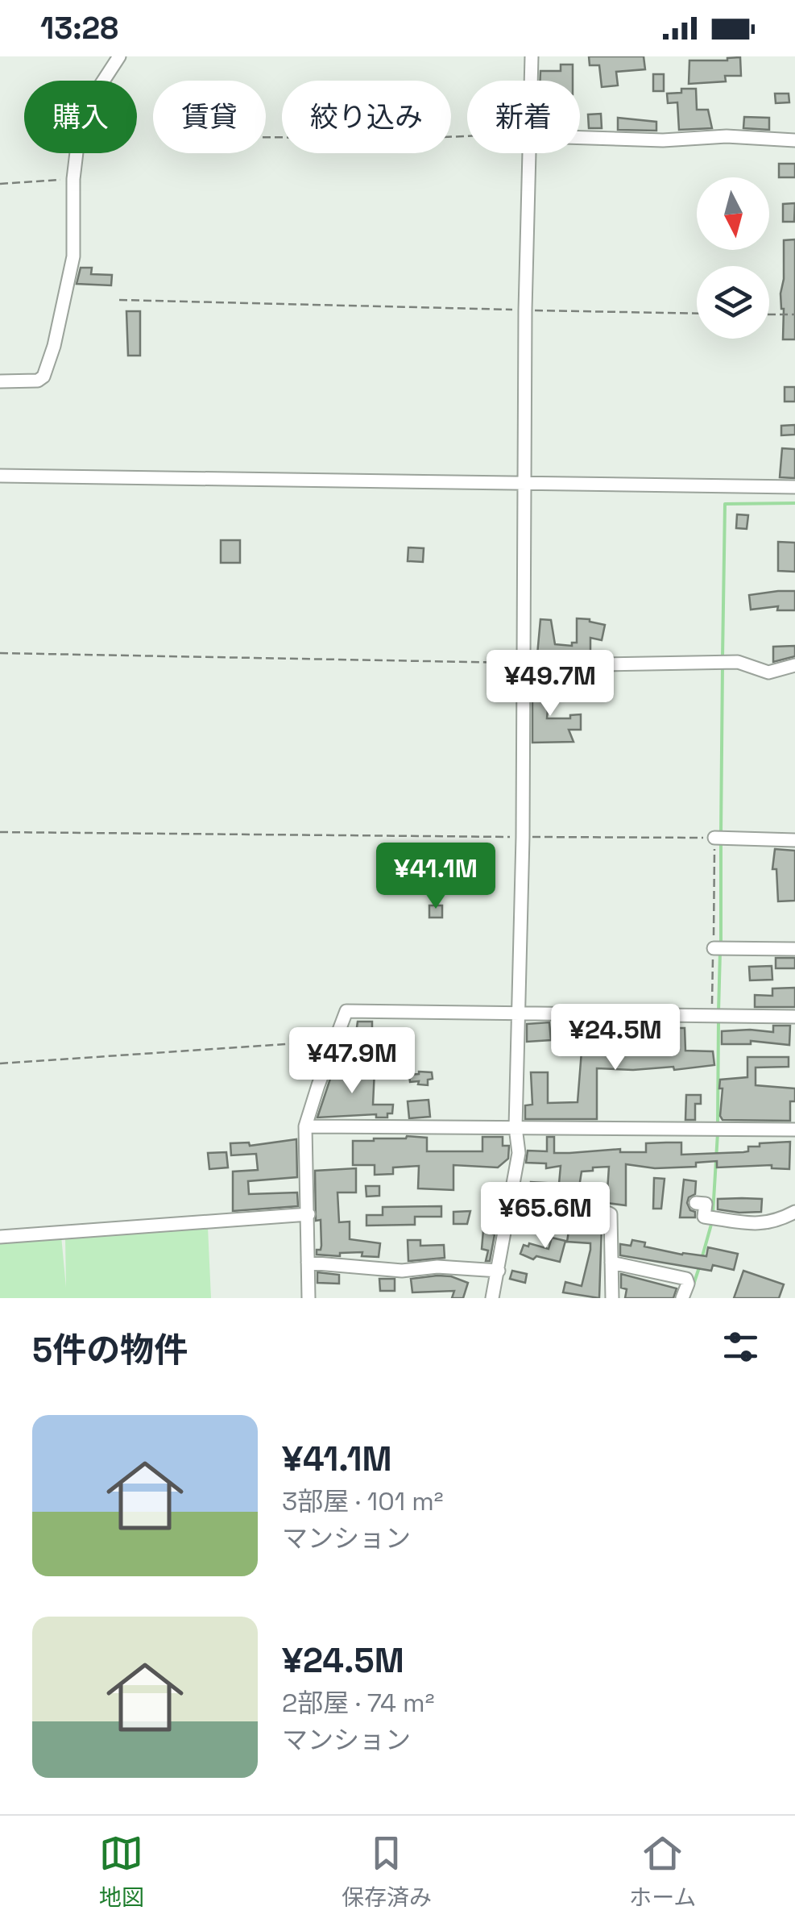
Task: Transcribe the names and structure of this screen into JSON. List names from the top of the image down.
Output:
{
  "north": "bottom",
  "page": {
    "status": "13:28",
    "chip": [
      "購入",
      "賃貸",
      "絞り込み",
      "新着"
    ],
    "price": [
      "¥49.7M",
      "¥41.1M",
      "¥24.5M",
      "¥47.9M",
      "¥65.6M"
    ],
    "heading": "5件の物件",
    "list": [
      {
        "name": "¥41.1M",
        "note": "3部屋 · 101 m² · マンション"
      },
      {
        "name": "¥24.5M",
        "note": "2部屋 · 74 m² · マンション"
      }
    ],
    "tabs": ["地図", "保存済み", "ホーム"]
  }
}
